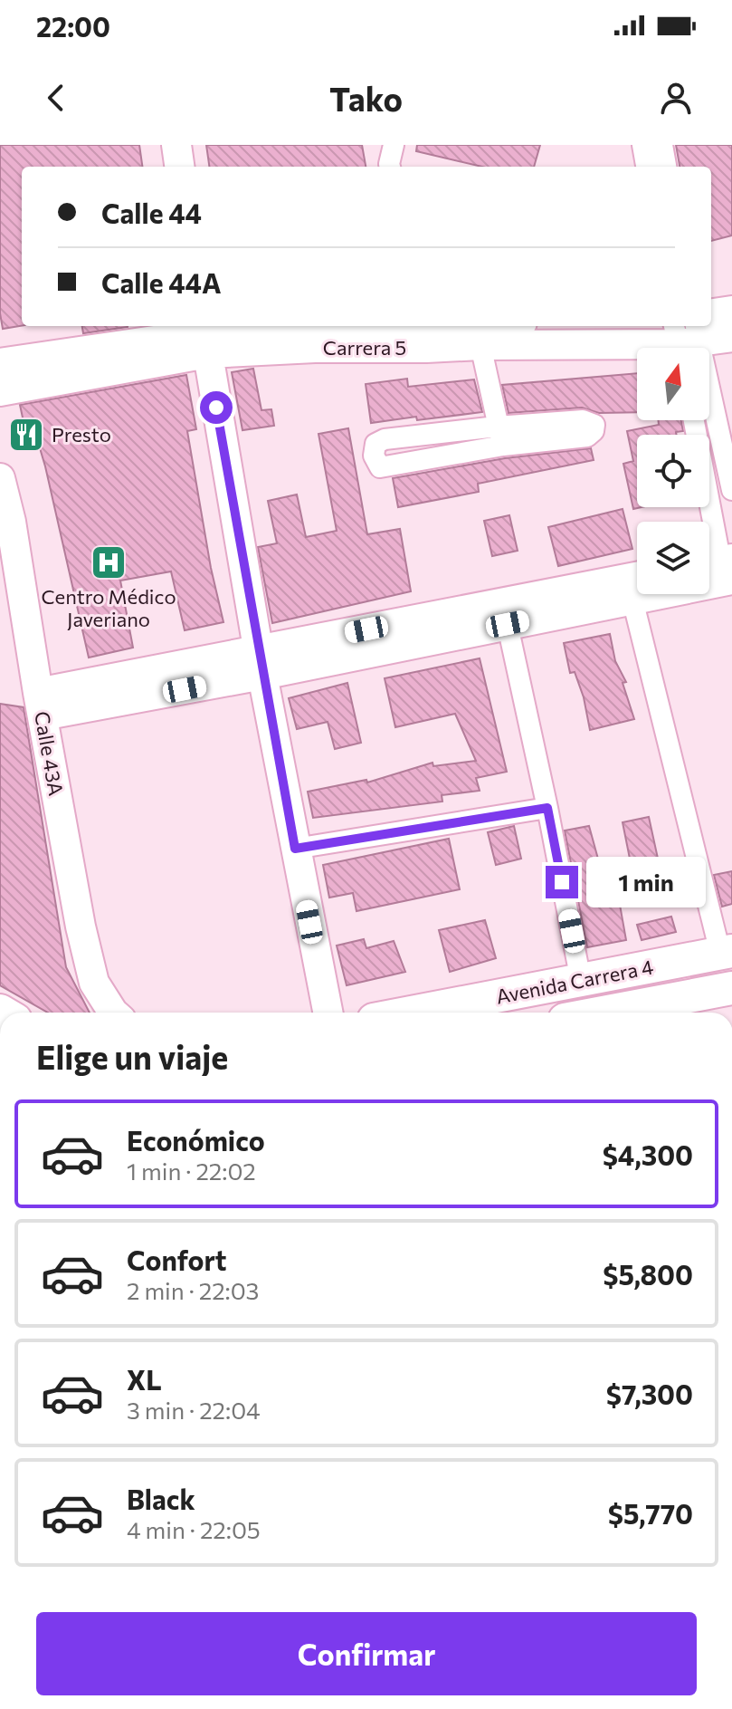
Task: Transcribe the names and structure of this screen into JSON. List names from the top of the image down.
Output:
{
  "streets": {
    "main road": ["Avenida Carrera 4"],
    "street": ["Carrera 5", "Calle 43A"]
  },
  "places": {
    "restaurant": ["Presto"],
    "hospital": ["Centro Médico Javeriano"]
  },
  "north": "top",
  "page": {
    "status": "22:00",
    "header": "Tako",
    "banner": ["Calle 44", "Calle 44A"],
    "bubble": "1 min",
    "heading": "Elige un viaje",
    "list": [
      {
        "name": "Económico",
        "note": "1 min · 22:02",
        "value": "$4,300"
      },
      {
        "name": "Confort",
        "note": "2 min · 22:03",
        "value": "$5,800"
      },
      {
        "name": "XL",
        "note": "3 min · 22:04",
        "value": "$7,300"
      },
      {
        "name": "Black",
        "note": "4 min · 22:05",
        "value": "$5,770"
      }
    ],
    "buttons": "Confirmar"
  }
}
